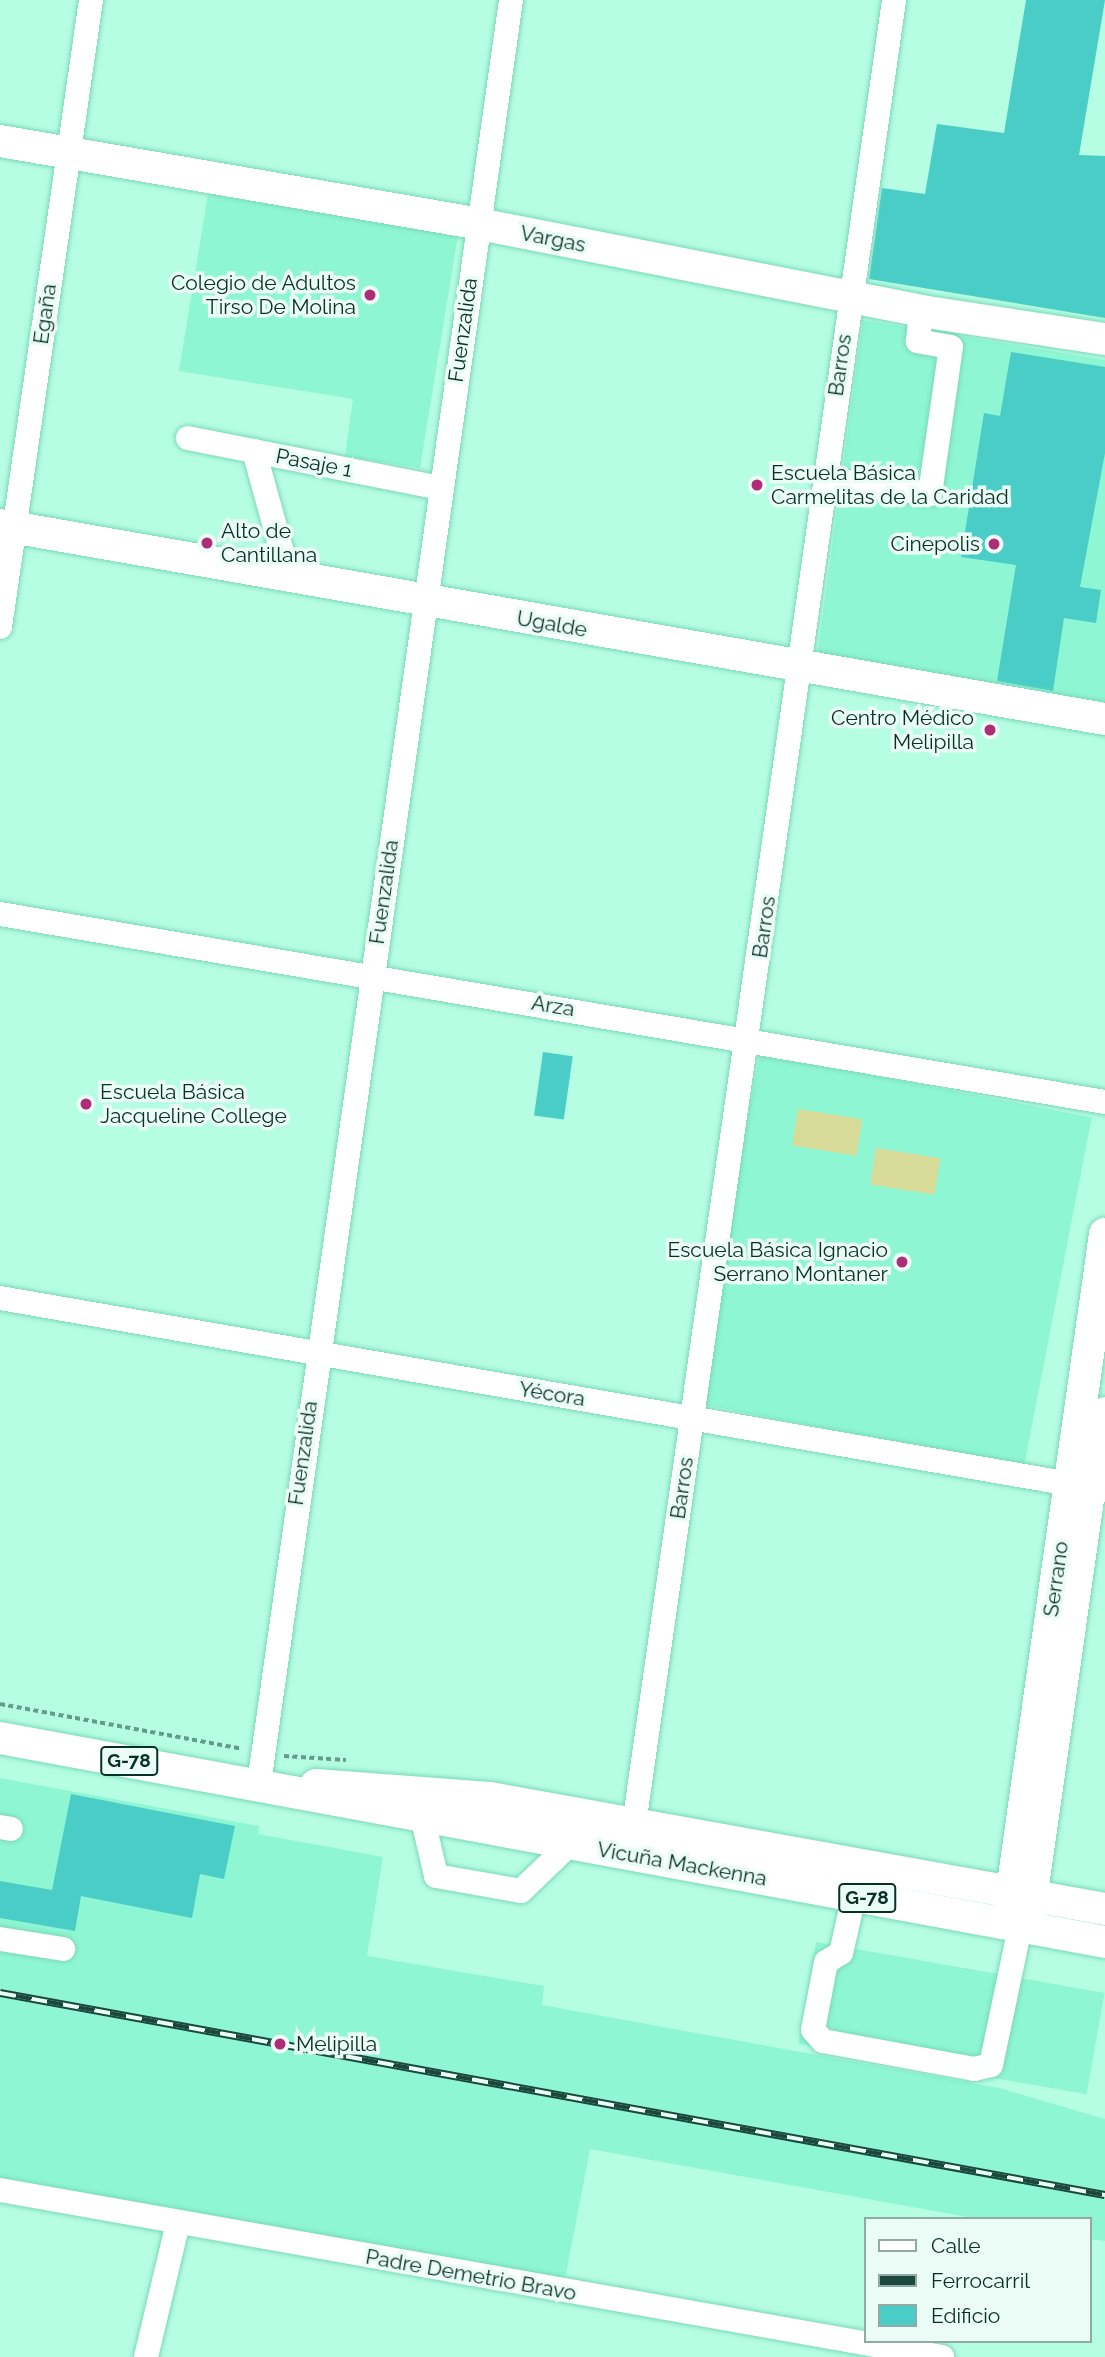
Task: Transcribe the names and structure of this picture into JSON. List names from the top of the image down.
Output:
{
  "streets": {
    "main road": [
      "Vargas",
      "Ugalde",
      "Serrano",
      "G-78",
      "Vicuña Mackenna"
    ],
    "street": [
      "Egaña",
      "Fuenzalida",
      "Barros",
      "Pasaje 1",
      "Arza",
      "Yécora",
      "Padre Demetrio Bravo"
    ]
  },
  "crossings": [
    ["Vargas", "Egaña"],
    ["Vargas", "Fuenzalida"],
    ["Vargas", "Barros"],
    ["Egaña", "Ugalde"],
    ["Fuenzalida", "Pasaje 1"],
    ["Fuenzalida", "Ugalde"],
    ["Fuenzalida", "Arza"],
    ["Fuenzalida", "Yécora"],
    ["Fuenzalida", "Vicuña Mackenna"],
    ["Barros", "Ugalde"],
    ["Barros", "Arza"],
    ["Barros", "Yécora"],
    ["Barros", "Vicuña Mackenna"],
    ["Yécora", "Serrano"],
    ["Serrano", "Vicuña Mackenna"]
  ],
  "places": [
    "Colegio de Adultos Tirso De Molina",
    "Escuela Básica Carmelitas de la Caridad",
    "Alto de Cantillana",
    "Cinepolis",
    "Centro Médico Melipilla",
    "Escuela Básica Jacqueline College",
    "Escuela Básica Ignacio Serrano Montaner",
    "Melipilla"
  ],
  "legend": ["Calle", "Ferrocarril", "Edificio"]
}
